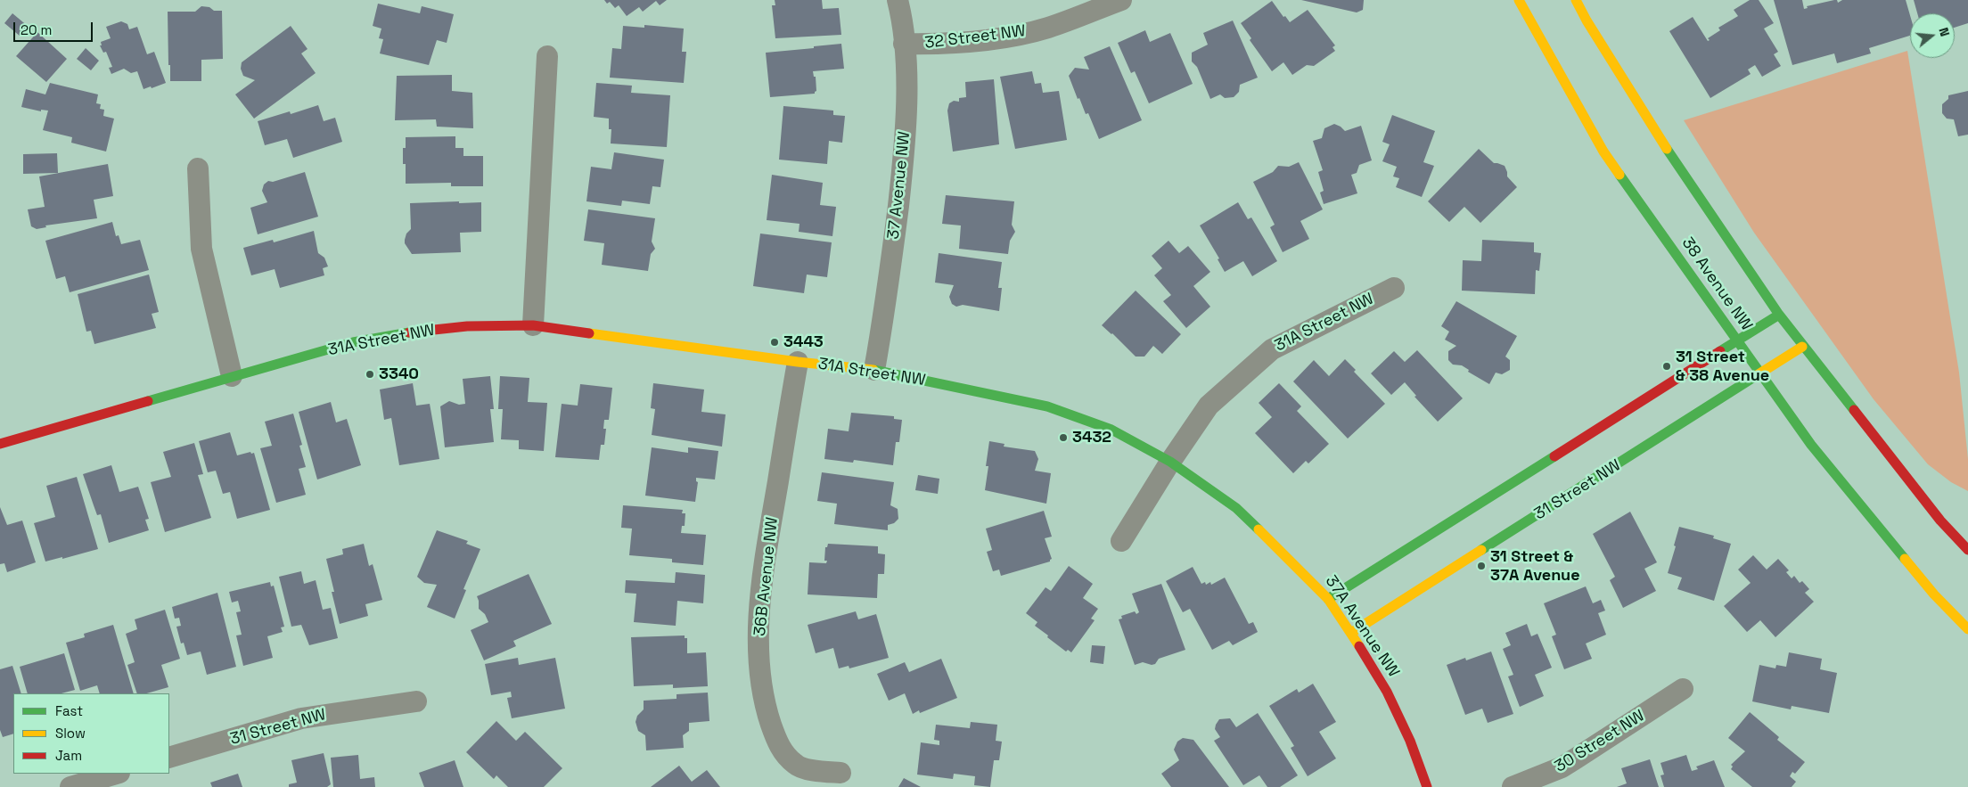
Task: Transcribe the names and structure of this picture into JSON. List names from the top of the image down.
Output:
{
  "streets": {
    "street": [
      "32 Street NW",
      "37 Avenue NW",
      "38 Avenue NW",
      "31A Street NW",
      "31 Street NW",
      "36B Avenue NW",
      "37A Avenue NW",
      "30 Street NW"
    ]
  },
  "crossings": [
    ["32 Street NW", "37 Avenue NW"],
    ["37 Avenue NW", "31A Street NW"],
    ["38 Avenue NW", "31 Street NW"],
    ["31A Street NW", "36B Avenue NW"],
    ["31A Street NW", "37A Avenue NW"],
    ["31 Street NW", "37A Avenue NW"]
  ],
  "places": [
    "3443",
    "31 Street & 38 Avenue",
    "3340",
    "3432",
    "31 Street & 37A Avenue"
  ],
  "legend": ["Fast", "Slow", "Jam"],
  "scale_bar": "20 m",
  "north": "right"
}
